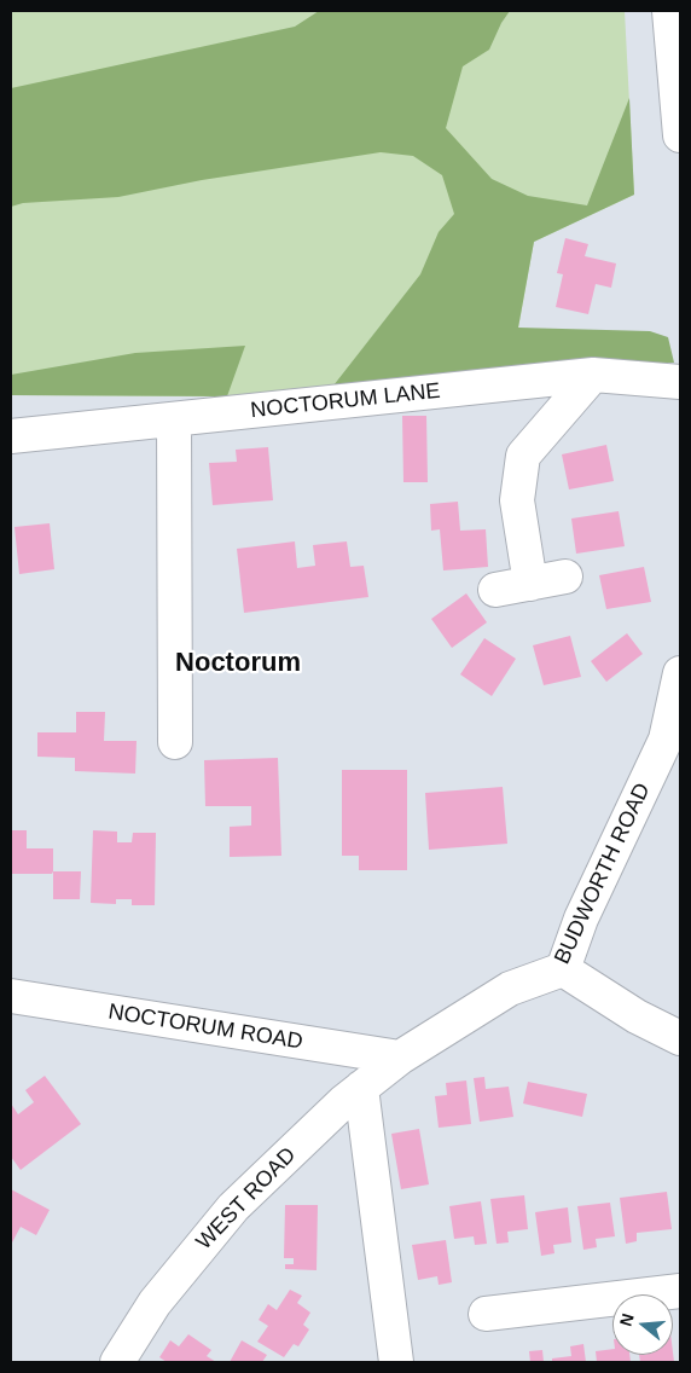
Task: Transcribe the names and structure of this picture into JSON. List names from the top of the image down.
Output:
{
  "streets": {
    "street": [
      "NOCTORUM LANE",
      "BUDWORTH ROAD",
      "NOCTORUM ROAD",
      "WEST ROAD"
    ]
  },
  "crossings": [
    ["BUDWORTH ROAD", "NOCTORUM ROAD"],
    ["BUDWORTH ROAD", "WEST ROAD"],
    ["NOCTORUM ROAD", "WEST ROAD"]
  ],
  "districts": ["Noctorum"],
  "north": "left"
}
